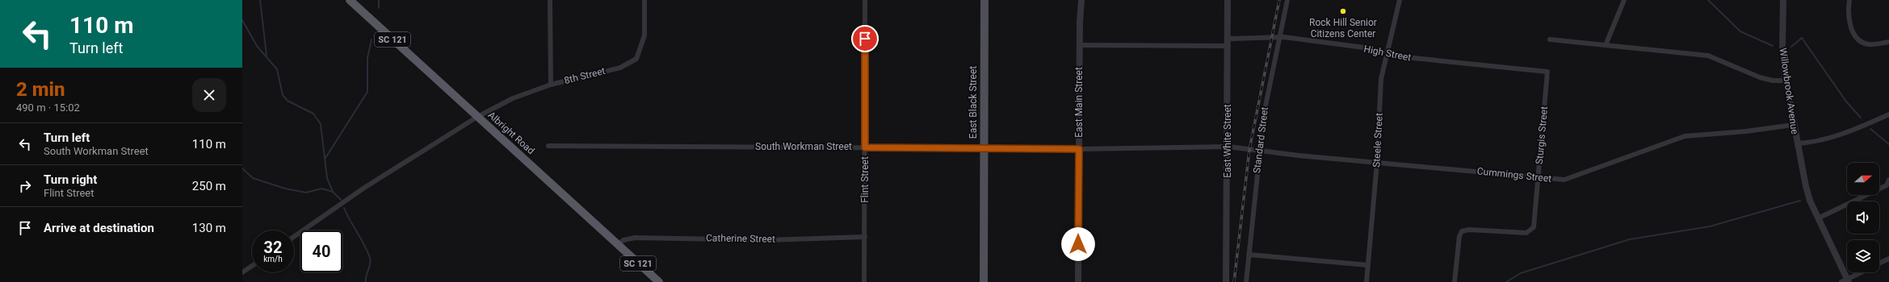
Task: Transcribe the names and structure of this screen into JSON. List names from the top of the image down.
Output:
{
  "streets": {
    "highway": ["SC 121", "Albright Road"],
    "main road": ["East Black Street"],
    "street": [
      "High Street",
      "8th Street",
      "Willowbrook Avenue",
      "East Main Street",
      "Sturgis Street",
      "Standard Street",
      "Steele Street",
      "East White Street",
      "South Workman Street",
      "Cummings Street",
      "Flint Street",
      "Catherine Street"
    ]
  },
  "crossings": [
    ["High Street", "Sturgis Street"],
    ["High Street", "Standard Street"],
    ["High Street", "Steele Street"],
    ["High Street", "East White Street"],
    ["8th Street", "Albright Road"],
    ["Willowbrook Avenue", "Cummings Street"],
    ["East Black Street", "South Workman Street"],
    ["East Main Street", "South Workman Street"],
    ["East Main Street", "Cummings Street"],
    ["Albright Road", "Catherine Street"],
    ["Sturgis Street", "Cummings Street"],
    ["Standard Street", "Cummings Street"],
    ["Steele Street", "Cummings Street"],
    ["East White Street", "Cummings Street"],
    ["South Workman Street", "Cummings Street"],
    ["South Workman Street", "Flint Street"],
    ["Flint Street", "Catherine Street"]
  ],
  "places": ["Rock Hill Senior Citizens Center"],
  "north": "right",
  "page": {
    "turn": ["110 m", "Turn left"],
    "heading": ["2 min", "490 m · 15:02"],
    "list": [
      {
        "name": "Turn left",
        "note": "South Workman Street",
        "value": "110 m"
      },
      {
        "name": "Turn right",
        "note": "Flint Street",
        "value": "250 m"
      },
      {
        "name": "Arrive at destination",
        "value": "130 m"
      }
    ],
    "speed": "32 km/h",
    "limit": "40"
  }
}
